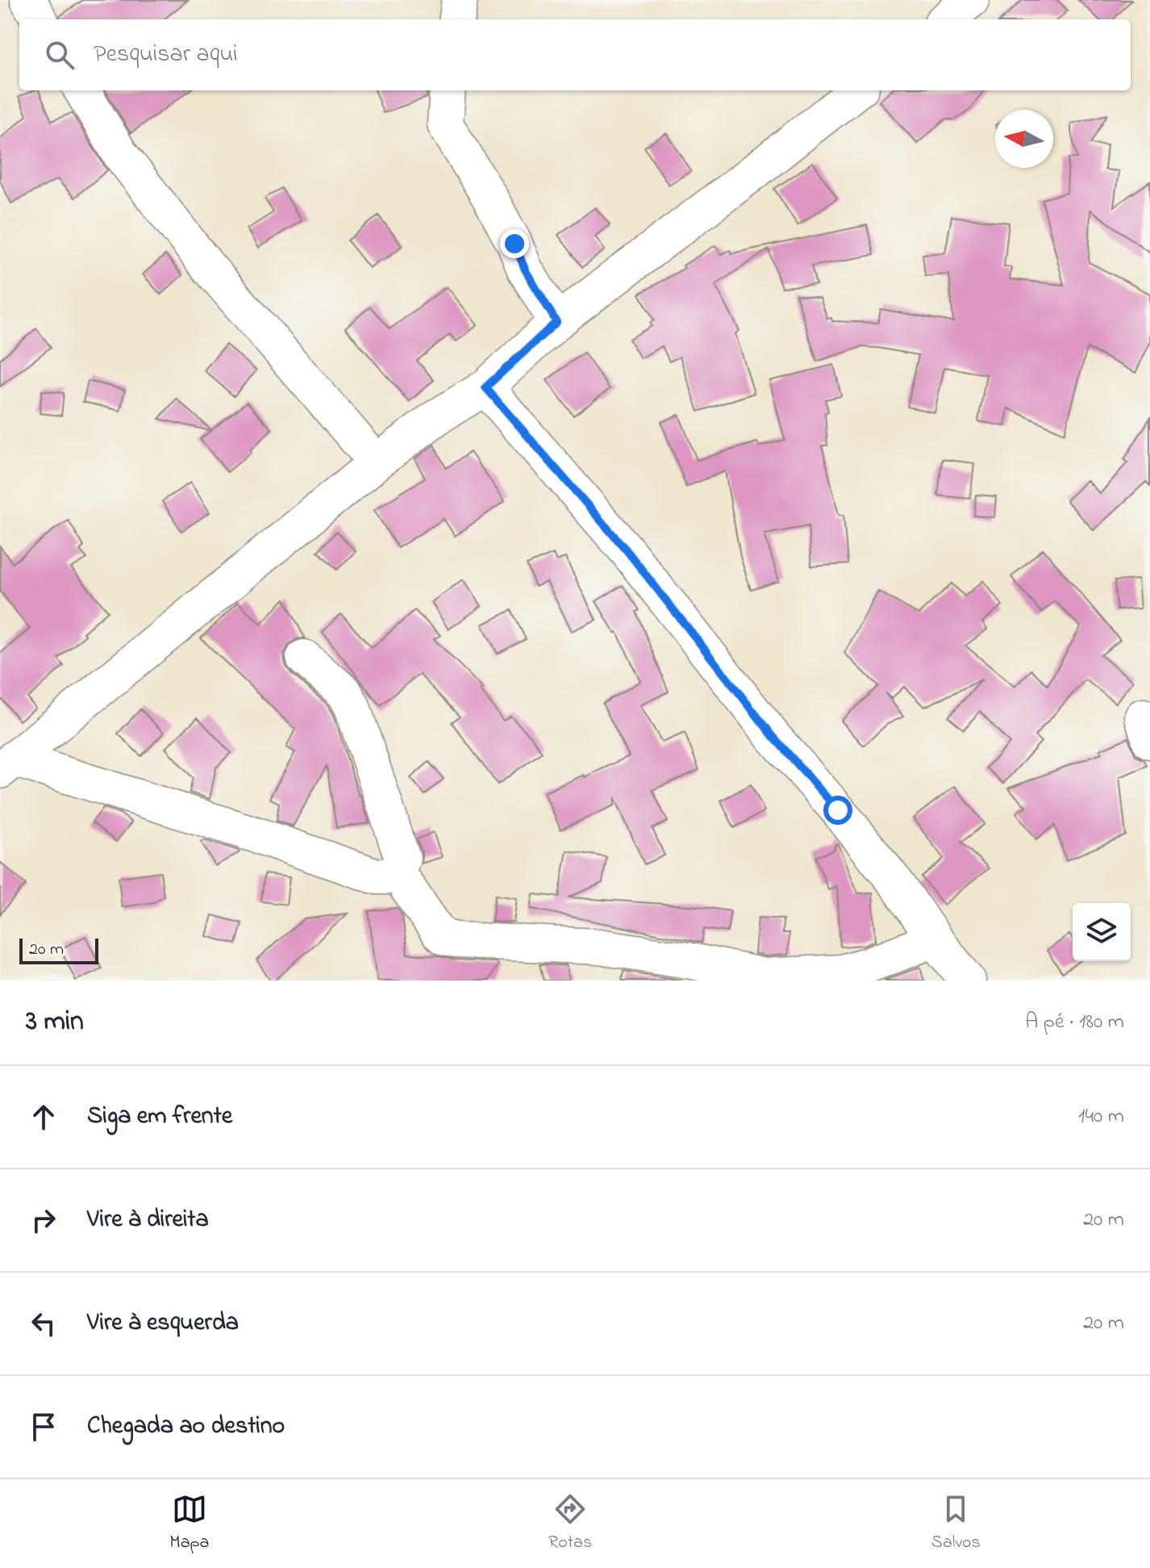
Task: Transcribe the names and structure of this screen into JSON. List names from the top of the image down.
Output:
{
  "scale_bar": "20 m",
  "north": "left",
  "page": {
    "search": "Pesquisar aqui",
    "scale": "20 m",
    "heading": ["3 min", "A pé · 180 m"],
    "list": [
      ["Siga em frente", "140 m"],
      ["Vire à direita", "20 m"],
      ["Vire à esquerda", "20 m"],
      "Chegada ao destino"
    ],
    "nav": ["Mapa", "Rotas", "Salvos"]
  }
}
